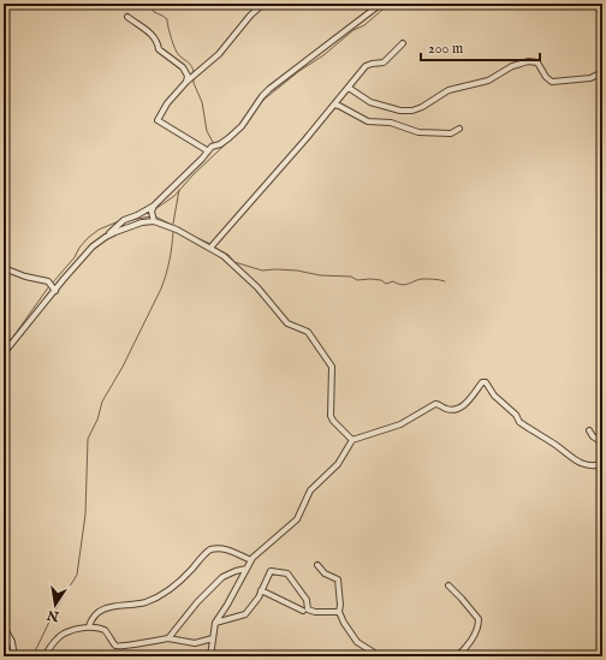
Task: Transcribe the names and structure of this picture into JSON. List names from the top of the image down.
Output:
{
  "scale_bar": "200 m",
  "north": "bottom"
}
